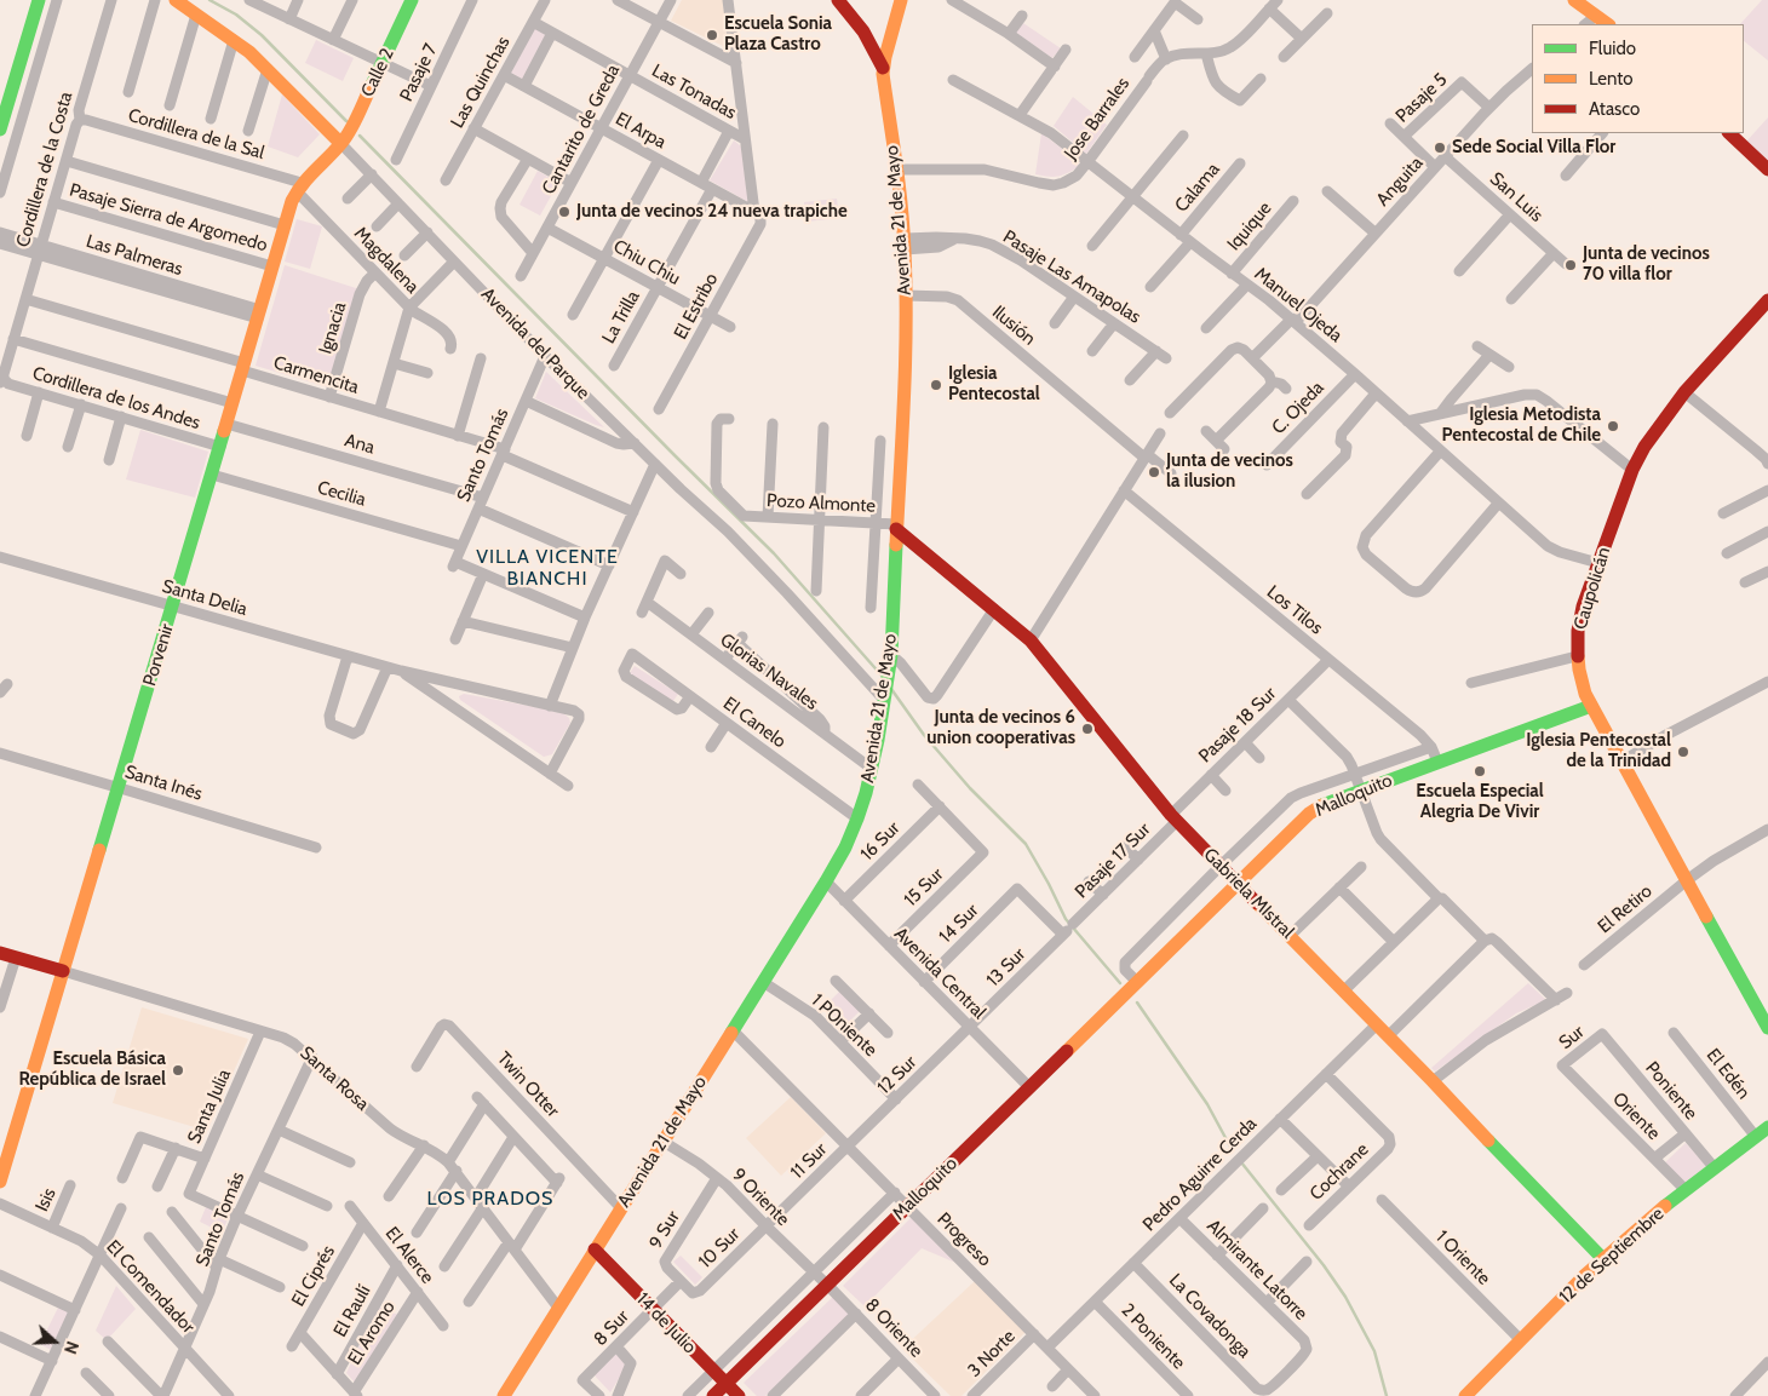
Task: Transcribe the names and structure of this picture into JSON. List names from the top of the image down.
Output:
{
  "streets": {
    "street": [
      "Calle 2",
      "Pasaje 7",
      "Las Quinchas",
      "Las Tonadas",
      "Pasaje 5",
      "Jose Barrales",
      "Cantarito de Greda",
      "El Arpa",
      "Cordillera de la Sal",
      "Cordillera de la Costa",
      "Anguita",
      "Calama",
      "San Luis",
      "Pasaje Sierra de Argomedo",
      "Avenida 21 de Mayo",
      "Iquique",
      "Las Palmeras",
      "Magdalena",
      "Chiu Chiu",
      "Pasaje Las Amapolas",
      "Manuel Ojeda",
      "El Estribo",
      "La Trilla",
      "Ilusión",
      "Ignacia",
      "Avenida del Parque",
      "Carmencita",
      "Cordillera de los Andes",
      "C. Ojeda",
      "Ana",
      "Santo Tomás",
      "Cecilia",
      "Pozo Almonte",
      "Caupolicán",
      "Santa Delia",
      "Los Tilos",
      "Porvenir",
      "Glorias Navales",
      "El Canelo",
      "Pasaje 18 Sur",
      "Santa Inés",
      "Malloquito",
      "16 Sur",
      "Pasaje 17 Sur",
      "15 Sur",
      "Gabriela MIstral",
      "El Retiro",
      "14 Sur",
      "13 Sur",
      "Avenida Central",
      "1 P0niente",
      "Sur",
      "El Edén",
      "12 Sur",
      "Santa Rosa",
      "Twin Otter",
      "Poniente",
      "Santa Julia",
      "Oriente",
      "11 Sur",
      "Cochrane",
      "Pedro Aguirre Cerda",
      "9 Oriente",
      "Isis",
      "9 Sur",
      "Progreso",
      "10 Sur",
      "El Alerce",
      "12 de Septiembre",
      "1 Oriente",
      "Almirante Latorre",
      "El Ciprés",
      "El Comendador",
      "El Raulí",
      "La Covadonga",
      "14 de Julio",
      "8 Sur",
      "8 Oriente",
      "El Aromo",
      "2 Poniente",
      "3 Norte"
    ]
  },
  "crossings": [
    ["Calle 2", "Avenida del Parque"],
    ["Calle 2", "Porvenir"],
    ["Las Quinchas", "Las Tonadas"],
    ["Las Quinchas", "El Arpa"],
    ["Las Tonadas", "Cantarito de Greda"],
    ["Pasaje 5", "Anguita"],
    ["Jose Barrales", "Avenida 21 de Mayo"],
    ["Jose Barrales", "Manuel Ojeda"],
    ["Cantarito de Greda", "El Arpa"],
    ["Cantarito de Greda", "Chiu Chiu"],
    ["El Arpa", "El Estribo"],
    ["El Arpa", "La Trilla"],
    ["Cordillera de la Sal", "Cordillera de la Costa"],
    ["Cordillera de la Sal", "Magdalena"],
    ["Cordillera de la Sal", "Porvenir"],
    ["Cordillera de la Costa", "Pasaje Sierra de Argomedo"],
    ["Cordillera de la Costa", "Las Palmeras"],
    ["Cordillera de la Costa", "Carmencita"],
    ["Cordillera de la Costa", "Cordillera de los Andes"],
    ["Anguita", "San Luis"],
    ["Anguita", "Manuel Ojeda"],
    ["Calama", "Manuel Ojeda"],
    ["Pasaje Sierra de Argomedo", "Porvenir"],
    ["Avenida 21 de Mayo", "Pasaje Las Amapolas"],
    ["Avenida 21 de Mayo", "Ilusión"],
    ["Avenida 21 de Mayo", "Avenida del Parque"],
    ["Avenida 21 de Mayo", "Pozo Almonte"],
    ["Avenida 21 de Mayo", "Glorias Navales"],
    ["Avenida 21 de Mayo", "El Canelo"],
    ["Avenida 21 de Mayo", "Gabriela MIstral"],
    ["Avenida 21 de Mayo", "Avenida Central"],
    ["Avenida 21 de Mayo", "1 P0niente"],
    ["Avenida 21 de Mayo", "Santa Rosa"],
    ["Avenida 21 de Mayo", "Twin Otter"],
    ["Avenida 21 de Mayo", "9 Oriente"],
    ["Avenida 21 de Mayo", "Progreso"],
    ["Avenida 21 de Mayo", "14 de Julio"],
    ["Iquique", "Manuel Ojeda"],
    ["Las Palmeras", "Porvenir"],
    ["Magdalena", "Ignacia"],
    ["Magdalena", "Porvenir"],
    ["Chiu Chiu", "El Estribo"],
    ["Chiu Chiu", "La Trilla"],
    ["Manuel Ojeda", "C. Ojeda"],
    ["Manuel Ojeda", "Caupolicán"],
    ["Ignacia", "Carmencita"],
    ["Avenida del Parque", "Santo Tomás"],
    ["Avenida del Parque", "Porvenir"],
    ["Carmencita", "Santo Tomás"],
    ["Carmencita", "Porvenir"],
    ["Cordillera de los Andes", "Porvenir"],
    ["Ana", "Santo Tomás"],
    ["Ana", "Porvenir"],
    ["Santo Tomás", "Cecilia"],
    ["Santo Tomás", "Santa Rosa"],
    ["Santo Tomás", "Santa Julia"],
    ["Santo Tomás", "El Comendador"],
    ["Cecilia", "Porvenir"],
    ["Pozo Almonte", "Gabriela MIstral"],
    ["Caupolicán", "Malloquito"],
    ["Caupolicán", "El Retiro"],
    ["Santa Delia", "Porvenir"],
    ["Los Tilos", "Pasaje 18 Sur"],
    ["Los Tilos", "Malloquito"],
    ["Porvenir", "Santa Inés"],
    ["Porvenir", "Santa Rosa"],
    ["Pasaje 18 Sur", "Pasaje 17 Sur"],
    ["Pasaje 18 Sur", "Gabriela MIstral"],
    ["Malloquito", "Gabriela MIstral"],
    ["Malloquito", "Avenida Central"],
    ["Malloquito", "9 Oriente"],
    ["Malloquito", "Progreso"],
    ["Malloquito", "14 de Julio"],
    ["Malloquito", "8 Oriente"],
    ["16 Sur", "15 Sur"],
    ["16 Sur", "Avenida Central"],
    ["Pasaje 17 Sur", "Gabriela MIstral"],
    ["Pasaje 17 Sur", "14 Sur"],
    ["Pasaje 17 Sur", "13 Sur"],
    ["15 Sur", "Avenida Central"],
    ["Gabriela MIstral", "Pedro Aguirre Cerda"],
    ["Gabriela MIstral", "12 de Septiembre"],
    ["14 Sur", "13 Sur"],
    ["14 Sur", "Avenida Central"],
    ["13 Sur", "Avenida Central"],
    ["13 Sur", "12 Sur"],
    ["Avenida Central", "12 Sur"],
    ["1 P0niente", "12 Sur"],
    ["Sur", "Poniente"],
    ["Sur", "Oriente"],
    ["El Edén", "12 de Septiembre"],
    ["12 Sur", "11 Sur"],
    ["12 Sur", "Progreso"],
    ["Santa Rosa", "Santa Julia"],
    ["Poniente", "12 de Septiembre"],
    ["Oriente", "12 de Septiembre"],
    ["11 Sur", "9 Oriente"],
    ["11 Sur", "Progreso"],
    ["11 Sur", "10 Sur"],
    ["Cochrane", "Pedro Aguirre Cerda"],
    ["Pedro Aguirre Cerda", "Progreso"],
    ["Pedro Aguirre Cerda", "Almirante Latorre"],
    ["Pedro Aguirre Cerda", "La Covadonga"],
    ["Pedro Aguirre Cerda", "2 Poniente"],
    ["9 Oriente", "9 Sur"],
    ["9 Oriente", "10 Sur"],
    ["9 Oriente", "8 Oriente"],
    ["Isis", "El Comendador"],
    ["9 Sur", "10 Sur"],
    ["9 Sur", "8 Sur"],
    ["Progreso", "3 Norte"],
    ["El Alerce", "El Ciprés"],
    ["El Alerce", "El Raulí"],
    ["El Alerce", "El Aromo"],
    ["12 de Septiembre", "1 Oriente"],
    ["Almirante Latorre", "La Covadonga"],
    ["14 de Julio", "8 Sur"]
  ],
  "districts": ["VILLA VICENTE BIANCHI", "LOS PRADOS"],
  "places": [
    "Escuela Sonia Plaza Castro",
    "Sede Social Villa Flor",
    "Junta de vecinos 24 nueva trapiche",
    "Junta de vecinos 70 villa flor",
    "Iglesia Pentecostal",
    "Iglesia Metodista Pentecostal de Chile",
    "Junta de vecinos la ilusion",
    "Junta de vecinos 6 union cooperativas",
    "Iglesia Pentecostal de la Trinidad",
    "Escuela Especial Alegria De Vivir",
    "Escuela Básica República de Israel"
  ],
  "legend": ["Fluido", "Lento", "Atasco"],
  "north": "right"
}
